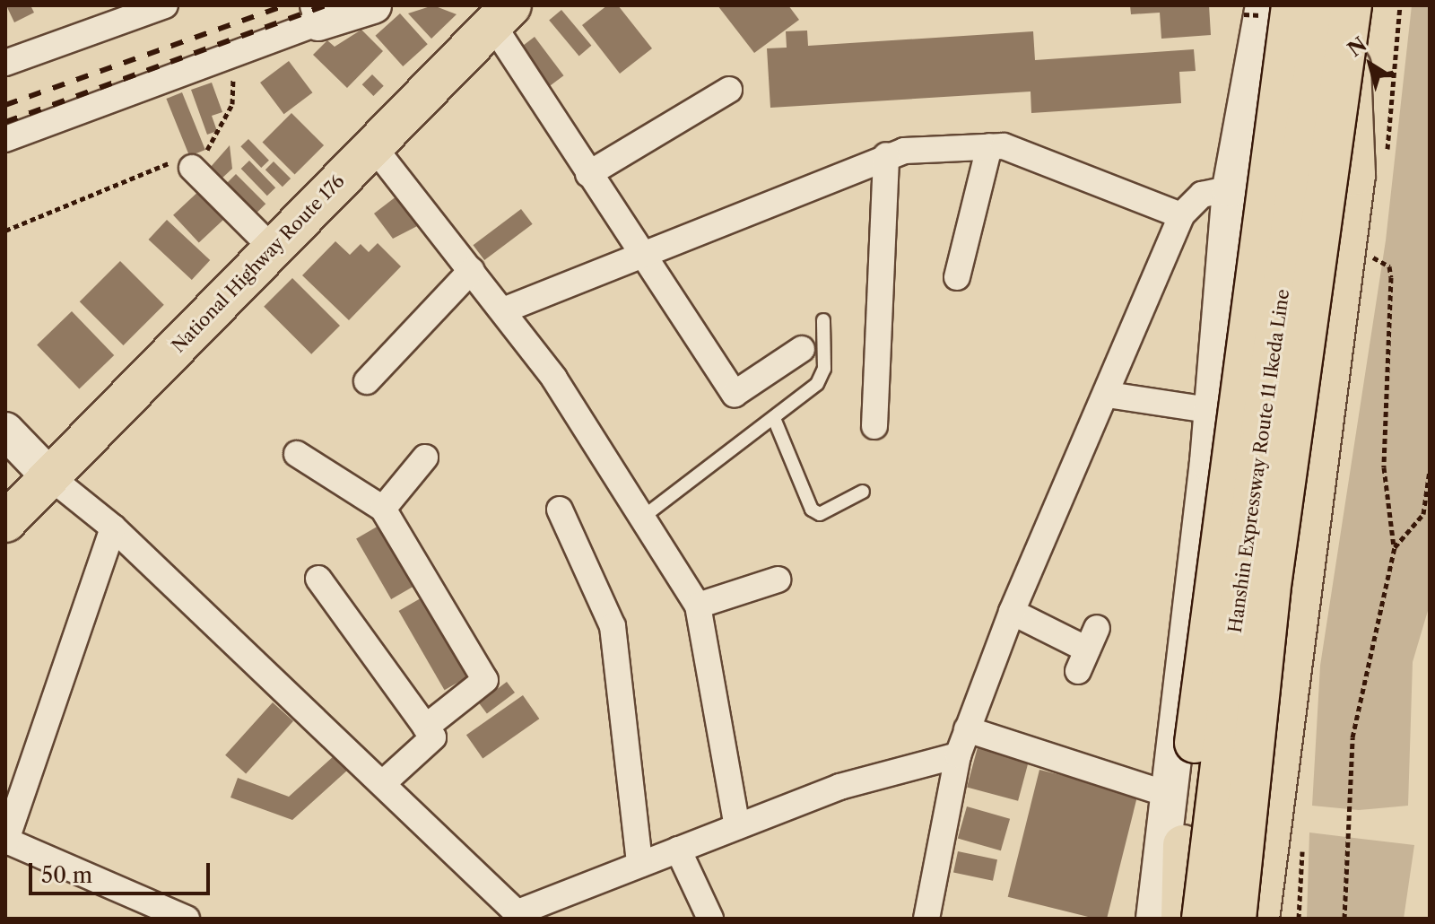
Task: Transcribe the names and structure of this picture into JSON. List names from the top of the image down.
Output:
{
  "streets": {
    "highway": ["National Highway Route 176", "Hanshin Expressway Route 11 Ikeda Line"]
  },
  "scale_bar": "50 m",
  "north": "top left"
}
